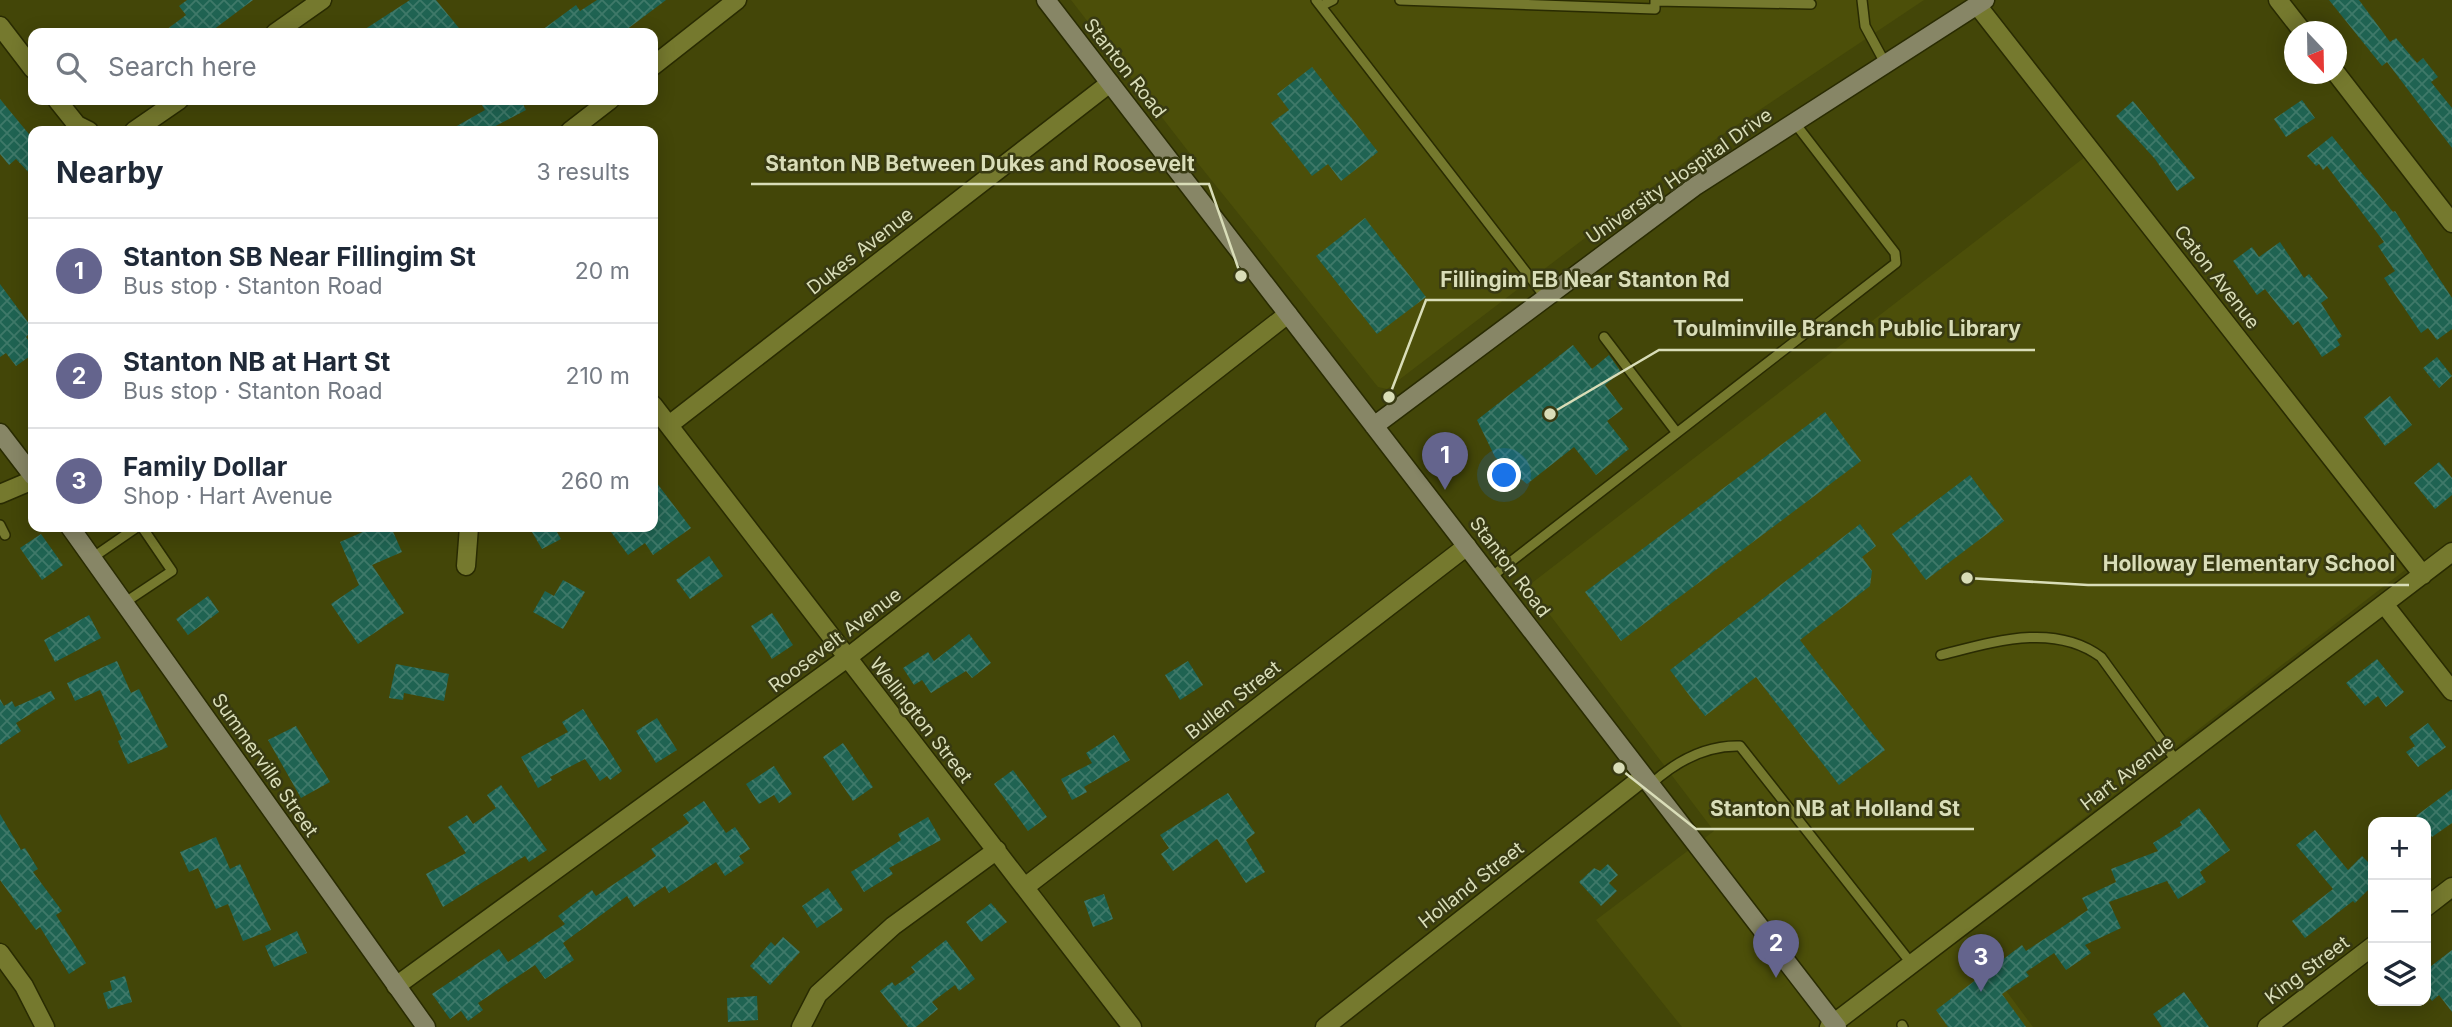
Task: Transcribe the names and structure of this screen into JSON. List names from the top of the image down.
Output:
{
  "streets": {
    "street": [
      "Stanton Road",
      "University Hospital Drive",
      "Dukes Avenue",
      "Caton Avenue",
      "Roosevelt Avenue",
      "Bullen Street",
      "Wellington Street",
      "Summerville Street",
      "Hart Avenue",
      "Holland Street",
      "King Street"
    ]
  },
  "crossings": [
    ["Stanton Road", "University Hospital Drive"],
    ["Stanton Road", "Dukes Avenue"],
    ["Stanton Road", "Roosevelt Avenue"],
    ["Stanton Road", "Bullen Street"],
    ["Stanton Road", "Hart Avenue"],
    ["Stanton Road", "Holland Street"],
    ["University Hospital Drive", "Caton Avenue"],
    ["Dukes Avenue", "Wellington Street"],
    ["Caton Avenue", "Hart Avenue"],
    ["Roosevelt Avenue", "Wellington Street"],
    ["Roosevelt Avenue", "Summerville Street"],
    ["Bullen Street", "Wellington Street"]
  ],
  "places": [
    "Stanton NB Between Dukes and Roosevelt",
    "Fillingim EB Near Stanton Rd",
    "Toulminville Branch Public Library",
    "Holloway Elementary School",
    "Stanton NB at Holland St"
  ],
  "north": "bottom",
  "page": {
    "search": "Search here",
    "heading": ["Nearby", "3 results"],
    "list": [
      {
        "mark": "1",
        "name": "Stanton SB Near Fillingim St",
        "note": "Bus stop · Stanton Road",
        "value": "20 m"
      },
      {
        "mark": "2",
        "name": "Stanton NB at Hart St",
        "note": "Bus stop · Stanton Road",
        "value": "210 m"
      },
      {
        "mark": "3",
        "name": "Family Dollar",
        "note": "Shop · Hart Avenue",
        "value": "260 m"
      }
    ],
    "pins": ["1", "2", "3"],
    "map_buttons": ["+", "−"]
  }
}
